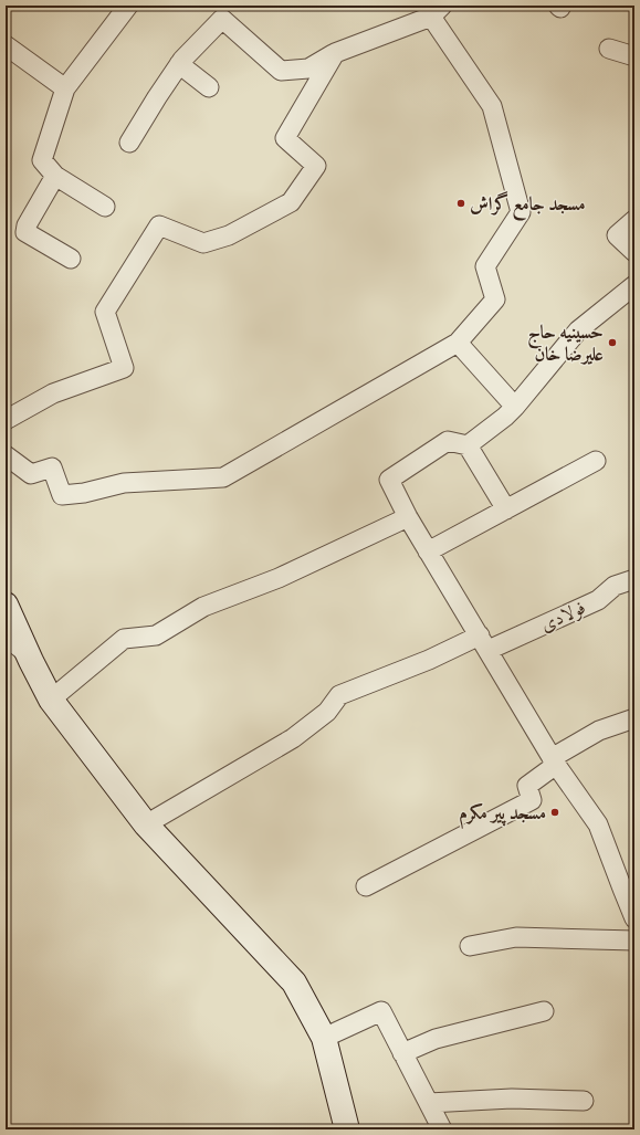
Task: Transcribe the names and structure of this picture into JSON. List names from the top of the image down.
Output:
{
  "streets": {
    "street": ["فولادی"]
  },
  "places": ["مسجد جامع گراش", "حسینیه حاج علیرضا خان", "مسجد پیر مکرم"]
}
